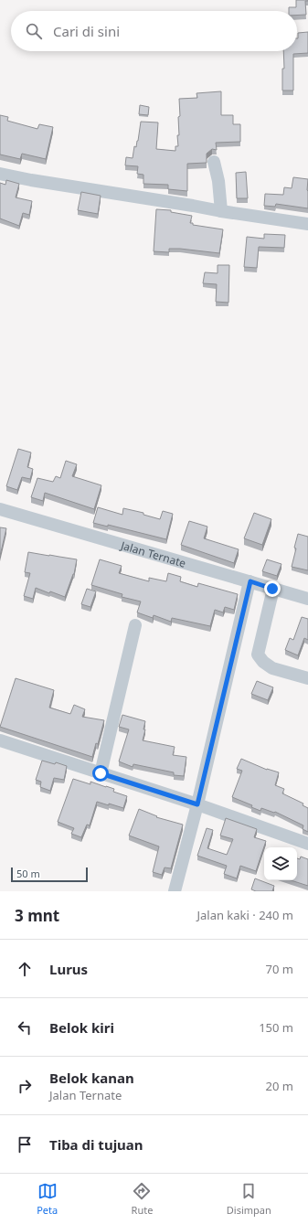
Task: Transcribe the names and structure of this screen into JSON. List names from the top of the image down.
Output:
{
  "streets": {
    "street": ["Jalan Ternate"]
  },
  "scale_bar": "50 m",
  "page": {
    "search": "Cari di sini",
    "scale": "50 m",
    "heading": ["3 mnt", "Jalan kaki · 240 m"],
    "list": [
      ["Lurus", "70 m"],
      ["Belok kiri", "150 m"],
      ["Belok kanan", "Jalan Ternate", "20 m"],
      "Tiba di tujuan"
    ],
    "nav": ["Peta", "Rute", "Disimpan"]
  }
}
